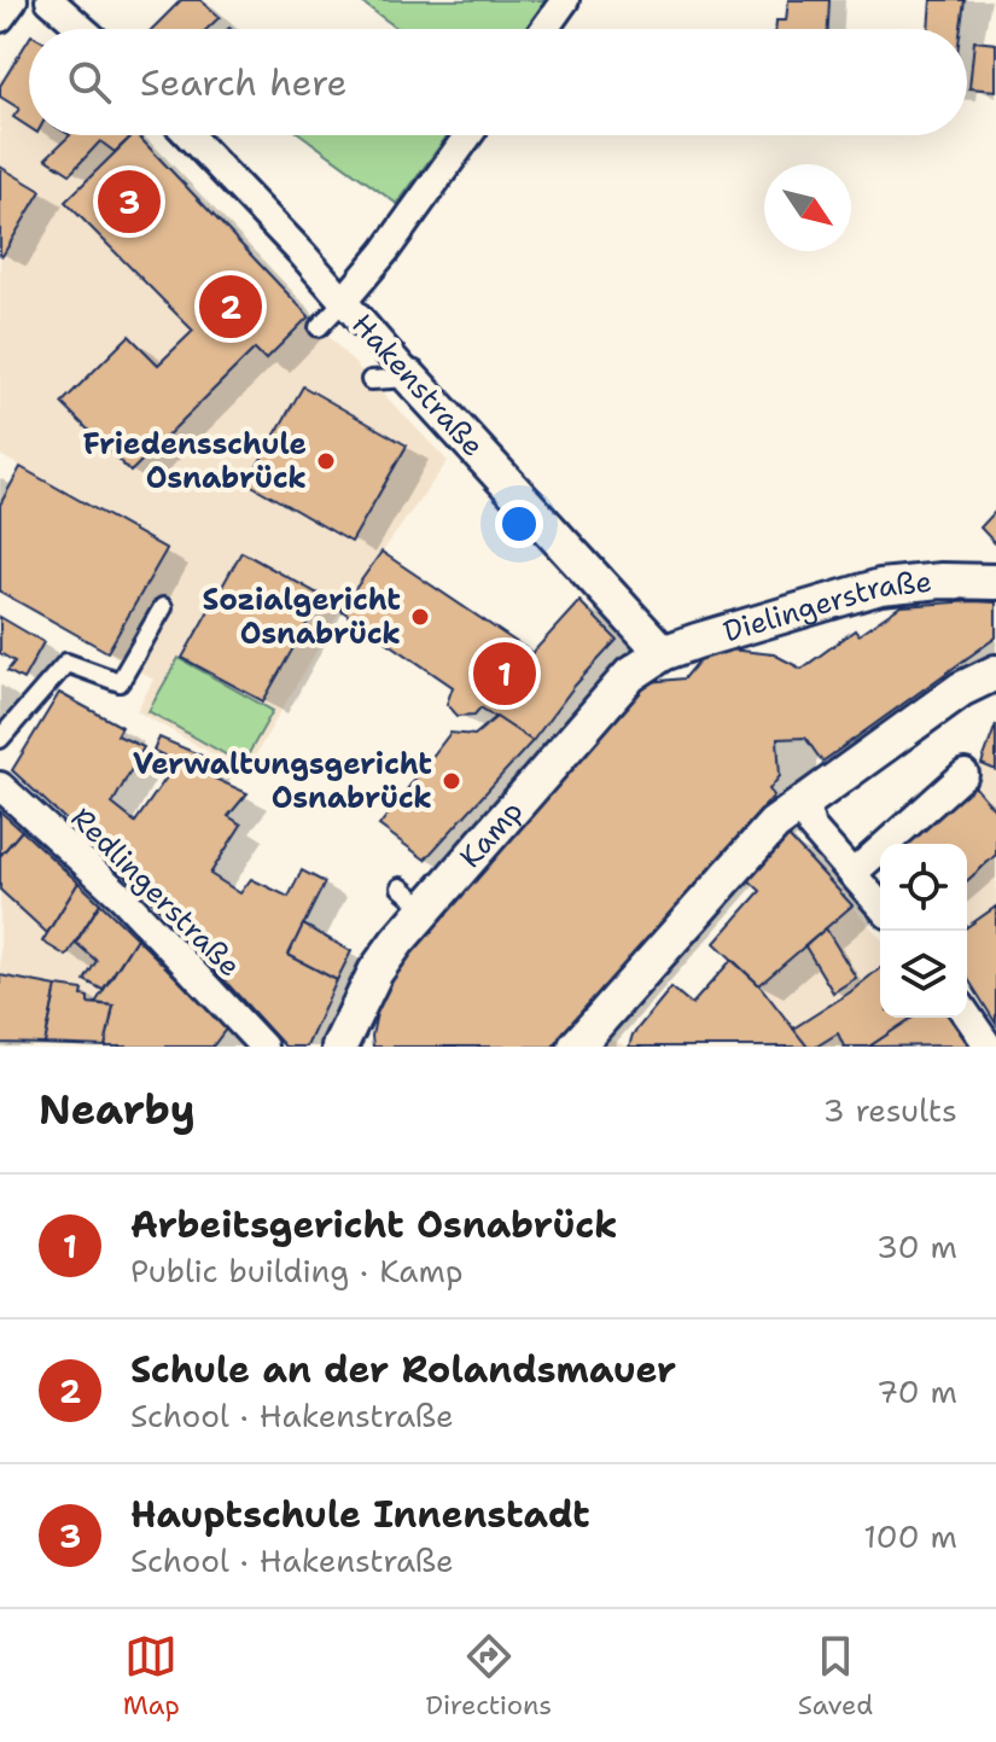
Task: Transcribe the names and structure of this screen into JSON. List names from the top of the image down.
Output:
{
  "streets": {
    "street": [
      "Hakenstraße",
      "Dielingerstraße",
      "Kamp",
      "Redlingerstraße"
    ]
  },
  "crossings": [
    ["Hakenstraße", "Dielingerstraße"],
    ["Hakenstraße", "Kamp"],
    ["Dielingerstraße", "Kamp"]
  ],
  "places": ["Friedensschule Osnabrück", "Sozialgericht Osnabrück", "Verwaltungsgericht Osnabrück"],
  "north": "bottom right",
  "page": {
    "search": "Search here",
    "pins": ["3", "2", "1"],
    "heading": ["Nearby", "3 results"],
    "list": [
      {
        "mark": "1",
        "name": "Arbeitsgericht Osnabrück",
        "note": "Public building · Kamp",
        "value": "30 m"
      },
      {
        "mark": "2",
        "name": "Schule an der Rolandsmauer",
        "note": "School · Hakenstraße",
        "value": "70 m"
      },
      {
        "mark": "3",
        "name": "Hauptschule Innenstadt",
        "note": "School · Hakenstraße",
        "value": "100 m"
      }
    ],
    "nav": ["Map", "Directions", "Saved"]
  }
}
